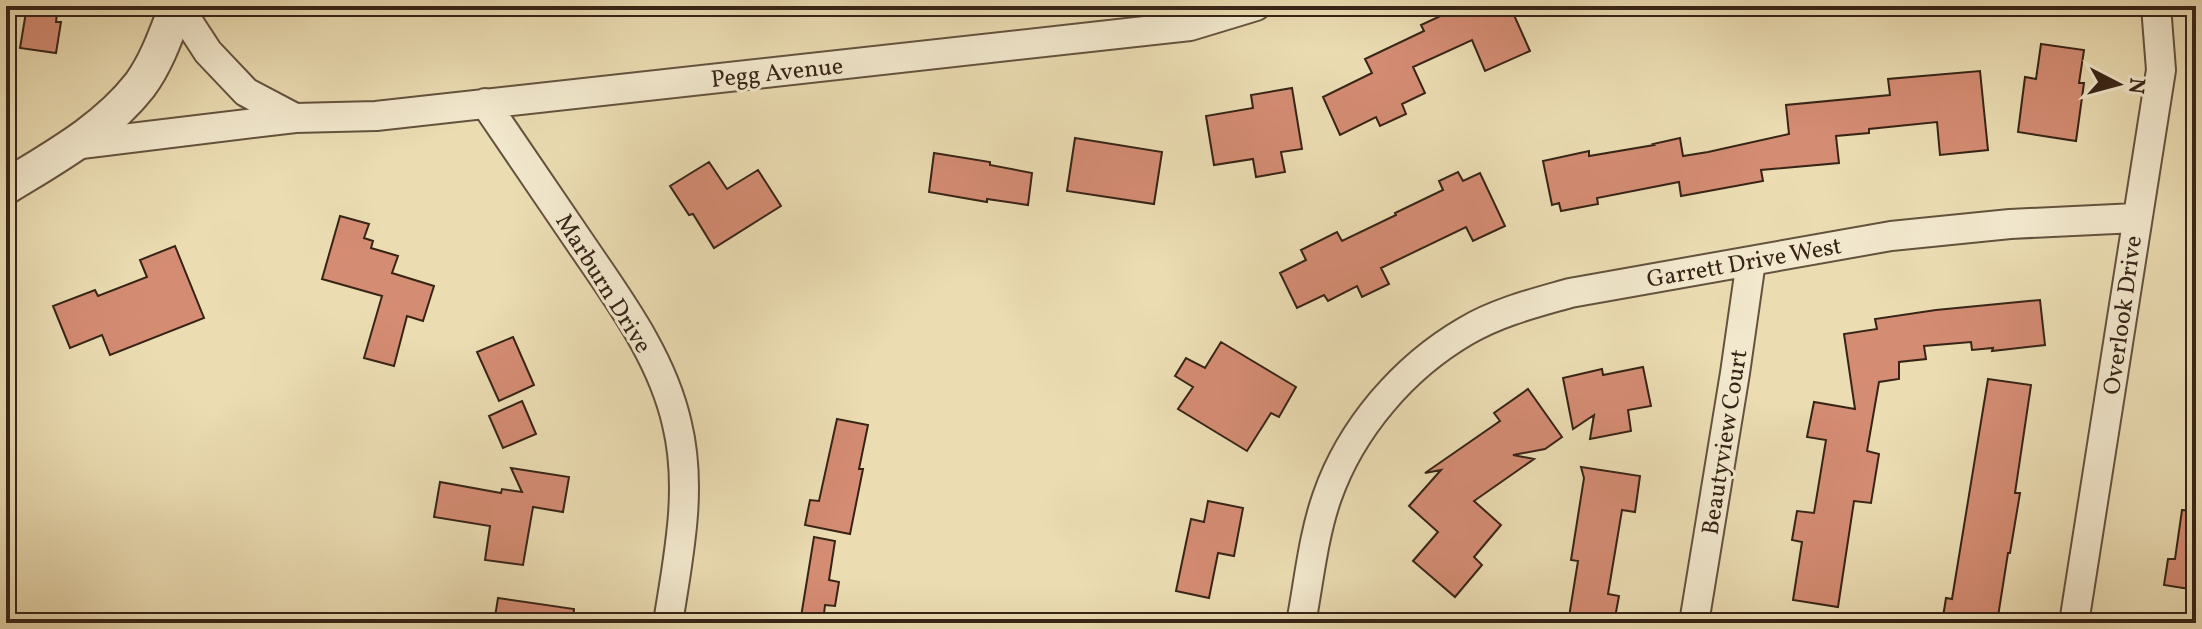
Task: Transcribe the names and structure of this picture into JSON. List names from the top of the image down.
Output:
{
  "streets": {
    "street": [
      "Pegg Avenue",
      "Garrett Drive West",
      "Marburn Drive",
      "Overlook Drive",
      "Beautyview Court"
    ]
  },
  "crossings": [
    ["Pegg Avenue", "Marburn Drive"],
    ["Garrett Drive West", "Overlook Drive"],
    ["Garrett Drive West", "Beautyview Court"]
  ],
  "north": "right"
}
